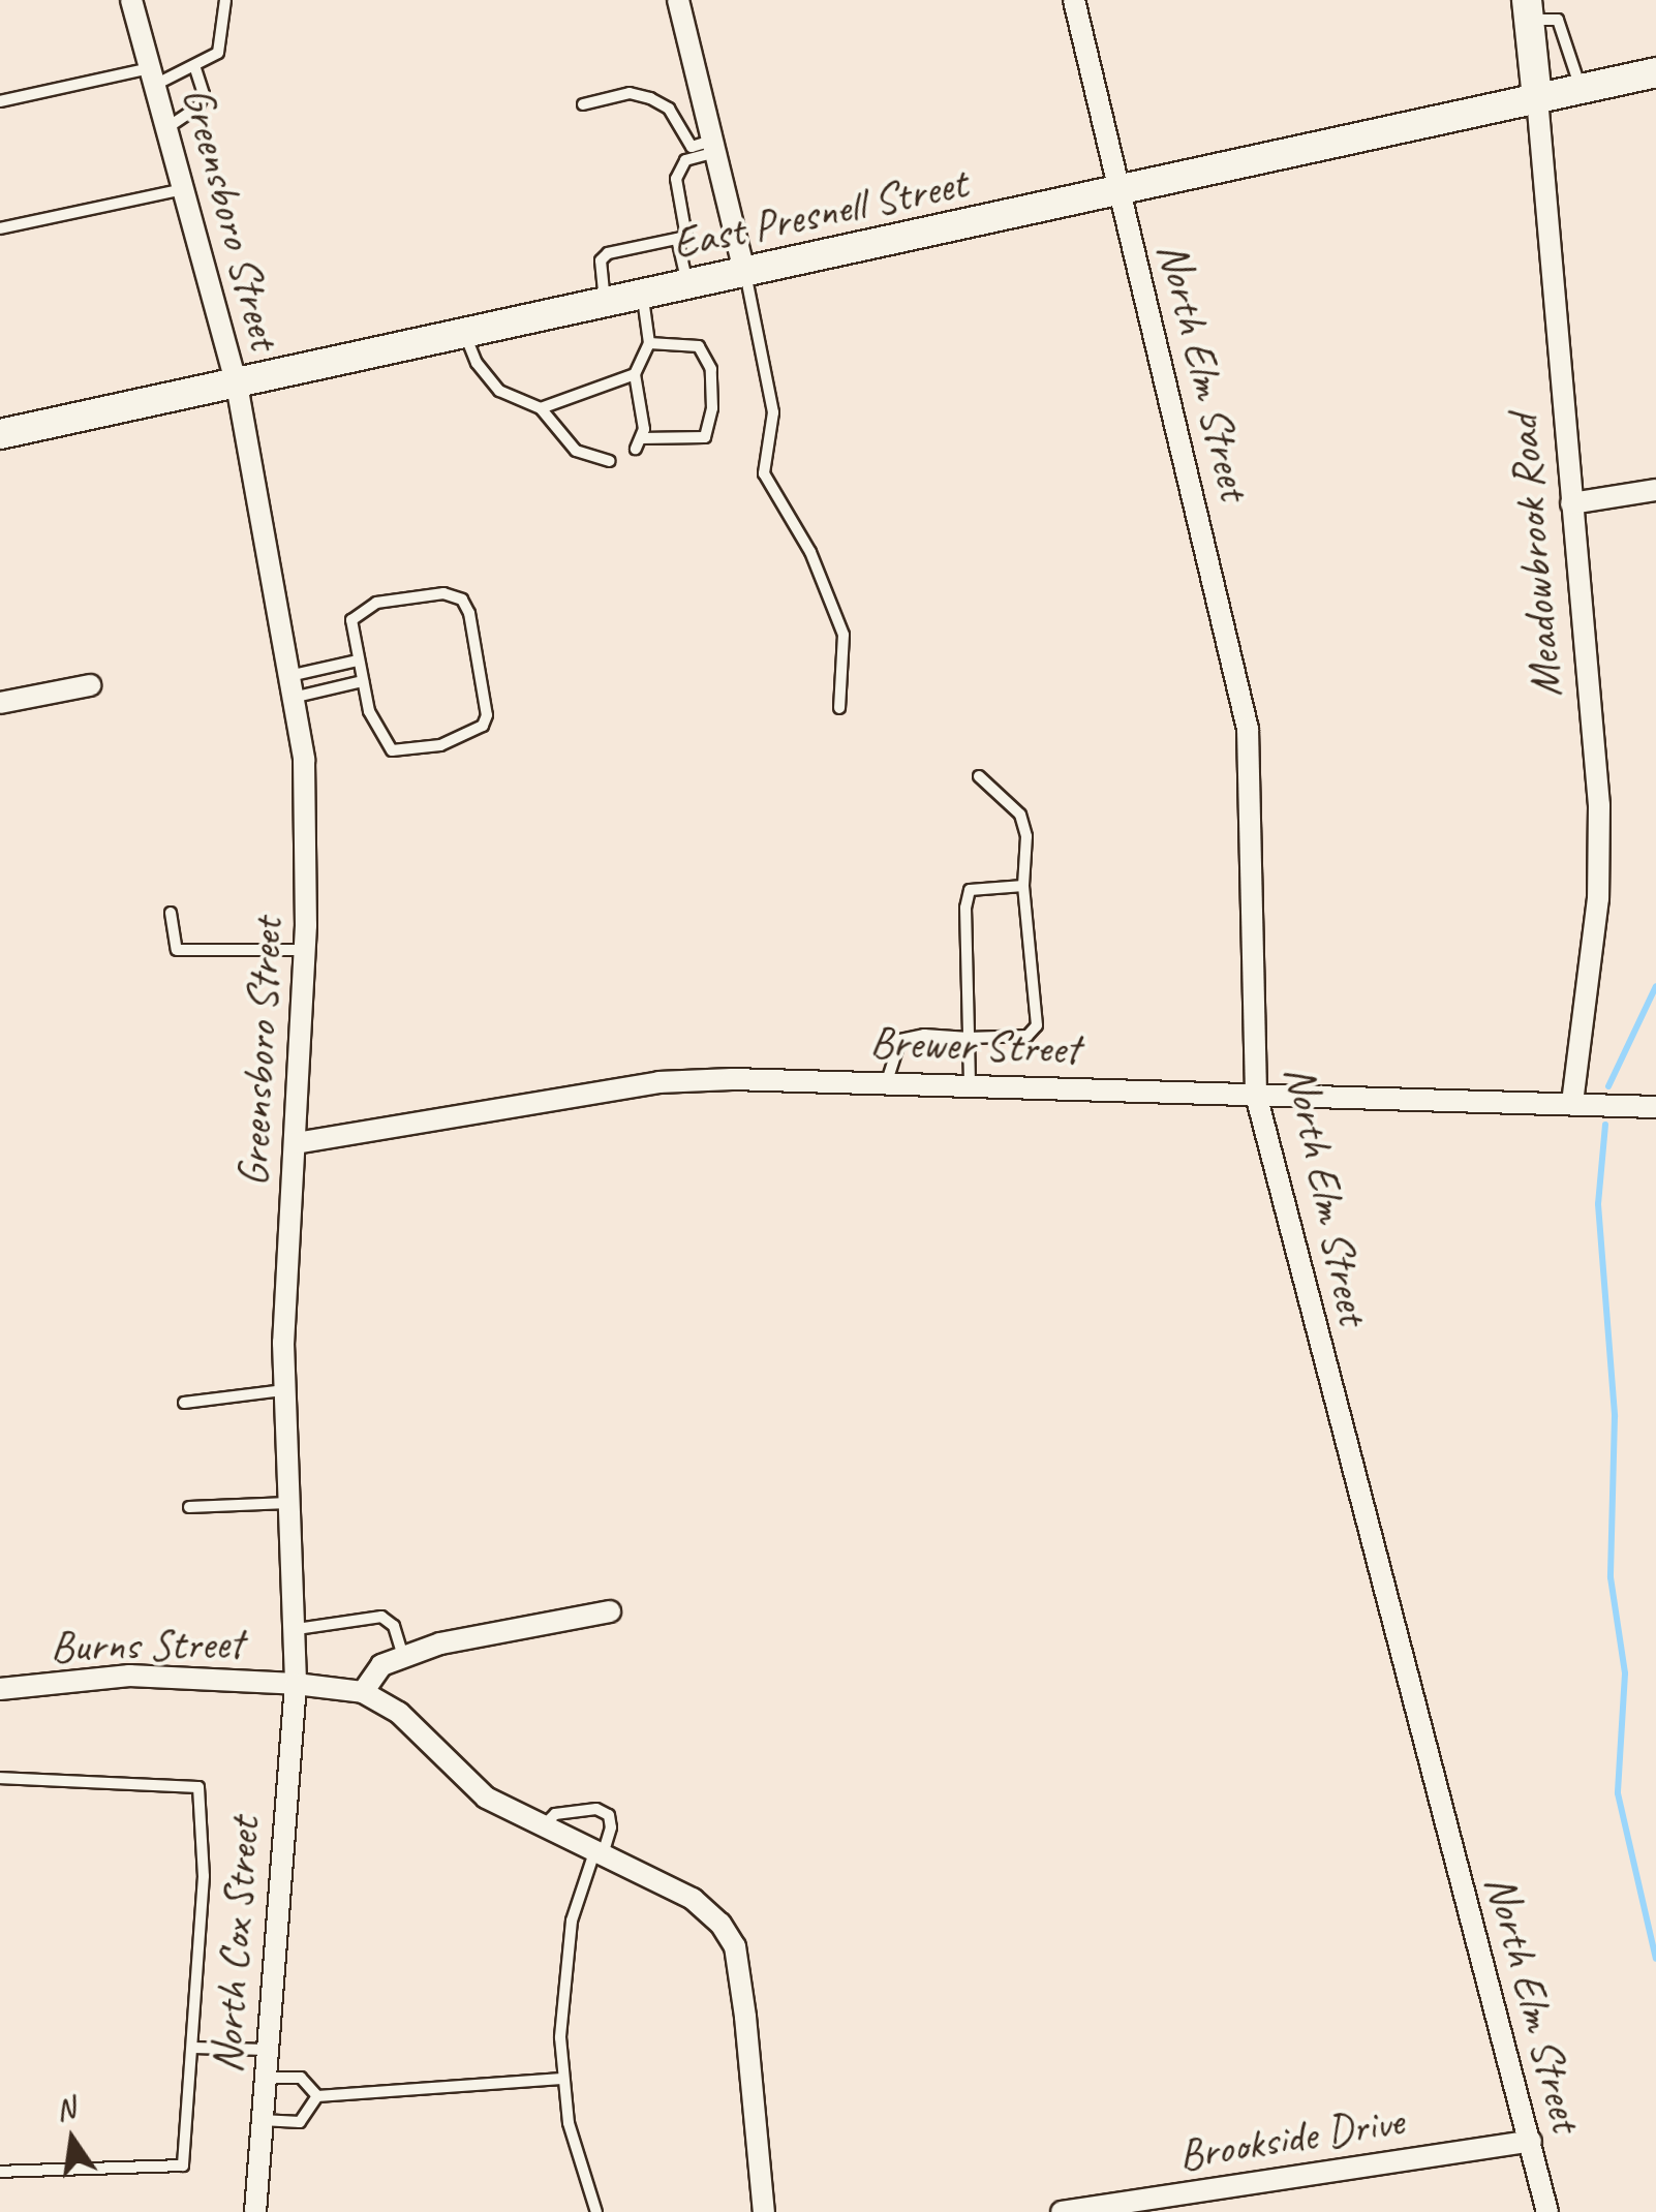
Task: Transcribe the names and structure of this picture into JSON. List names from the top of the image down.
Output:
{
  "streets": {
    "main road": ["East Presnell Street", "Meadowbrook Road"],
    "street": [
      "Greensboro Street",
      "North Elm Street",
      "Brewer Street",
      "Burns Street",
      "North Cox Street",
      "Brookside Drive"
    ]
  },
  "crossings": [
    ["East Presnell Street", "Greensboro Street"],
    ["East Presnell Street", "North Elm Street"],
    ["East Presnell Street", "Meadowbrook Road"],
    ["Greensboro Street", "Brewer Street"],
    ["Greensboro Street", "Burns Street"],
    ["Greensboro Street", "North Cox Street"],
    ["North Elm Street", "Brewer Street"],
    ["North Elm Street", "Brookside Drive"],
    ["Meadowbrook Road", "Brewer Street"],
    ["Burns Street", "North Cox Street"]
  ],
  "north": "top"
}
